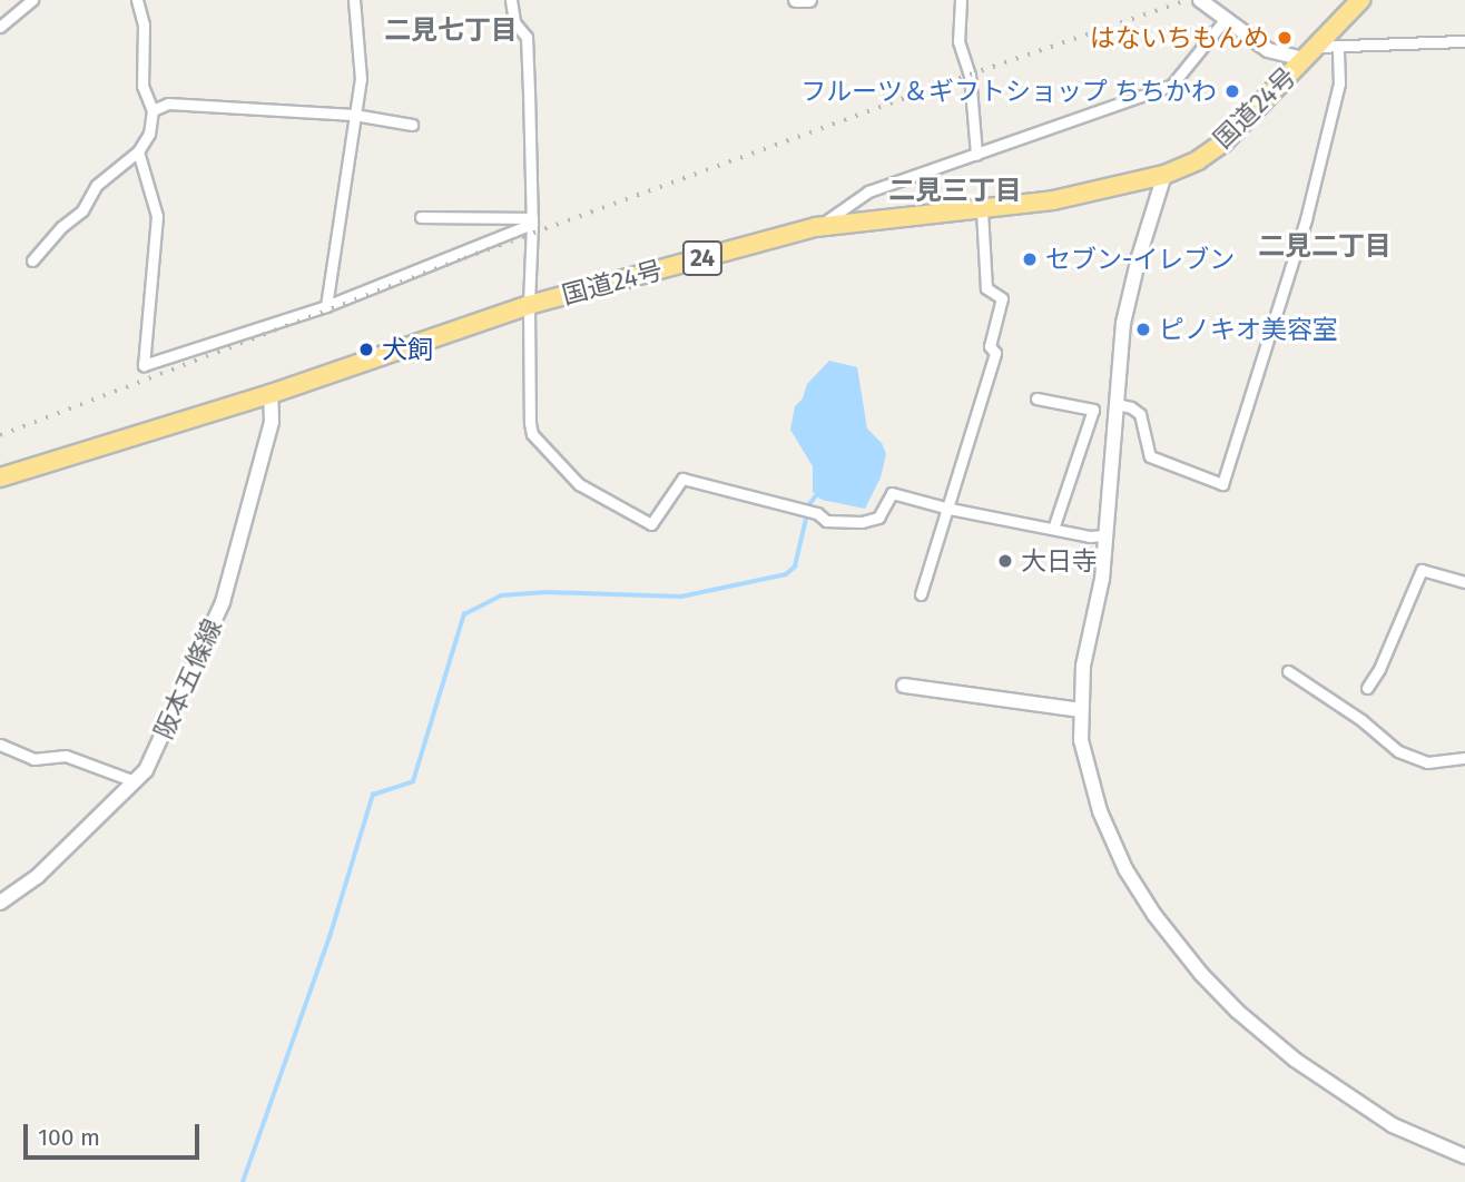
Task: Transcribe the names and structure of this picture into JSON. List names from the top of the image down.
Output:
{
  "streets": {
    "highway": ["国道24号", "24"],
    "street": ["阪本五條線"]
  },
  "crossings": [
    ["国道24号", "阪本五條線"]
  ],
  "districts": ["二見七丁目", "二見三丁目", "二見二丁目"],
  "places": [
    "はないちもんめ",
    "フルーツ＆ギフトショップ ちちかわ",
    "セブン-イレブン",
    "ピノキオ美容室",
    "犬飼",
    "大日寺"
  ],
  "scale_bar": "100 m"
}
